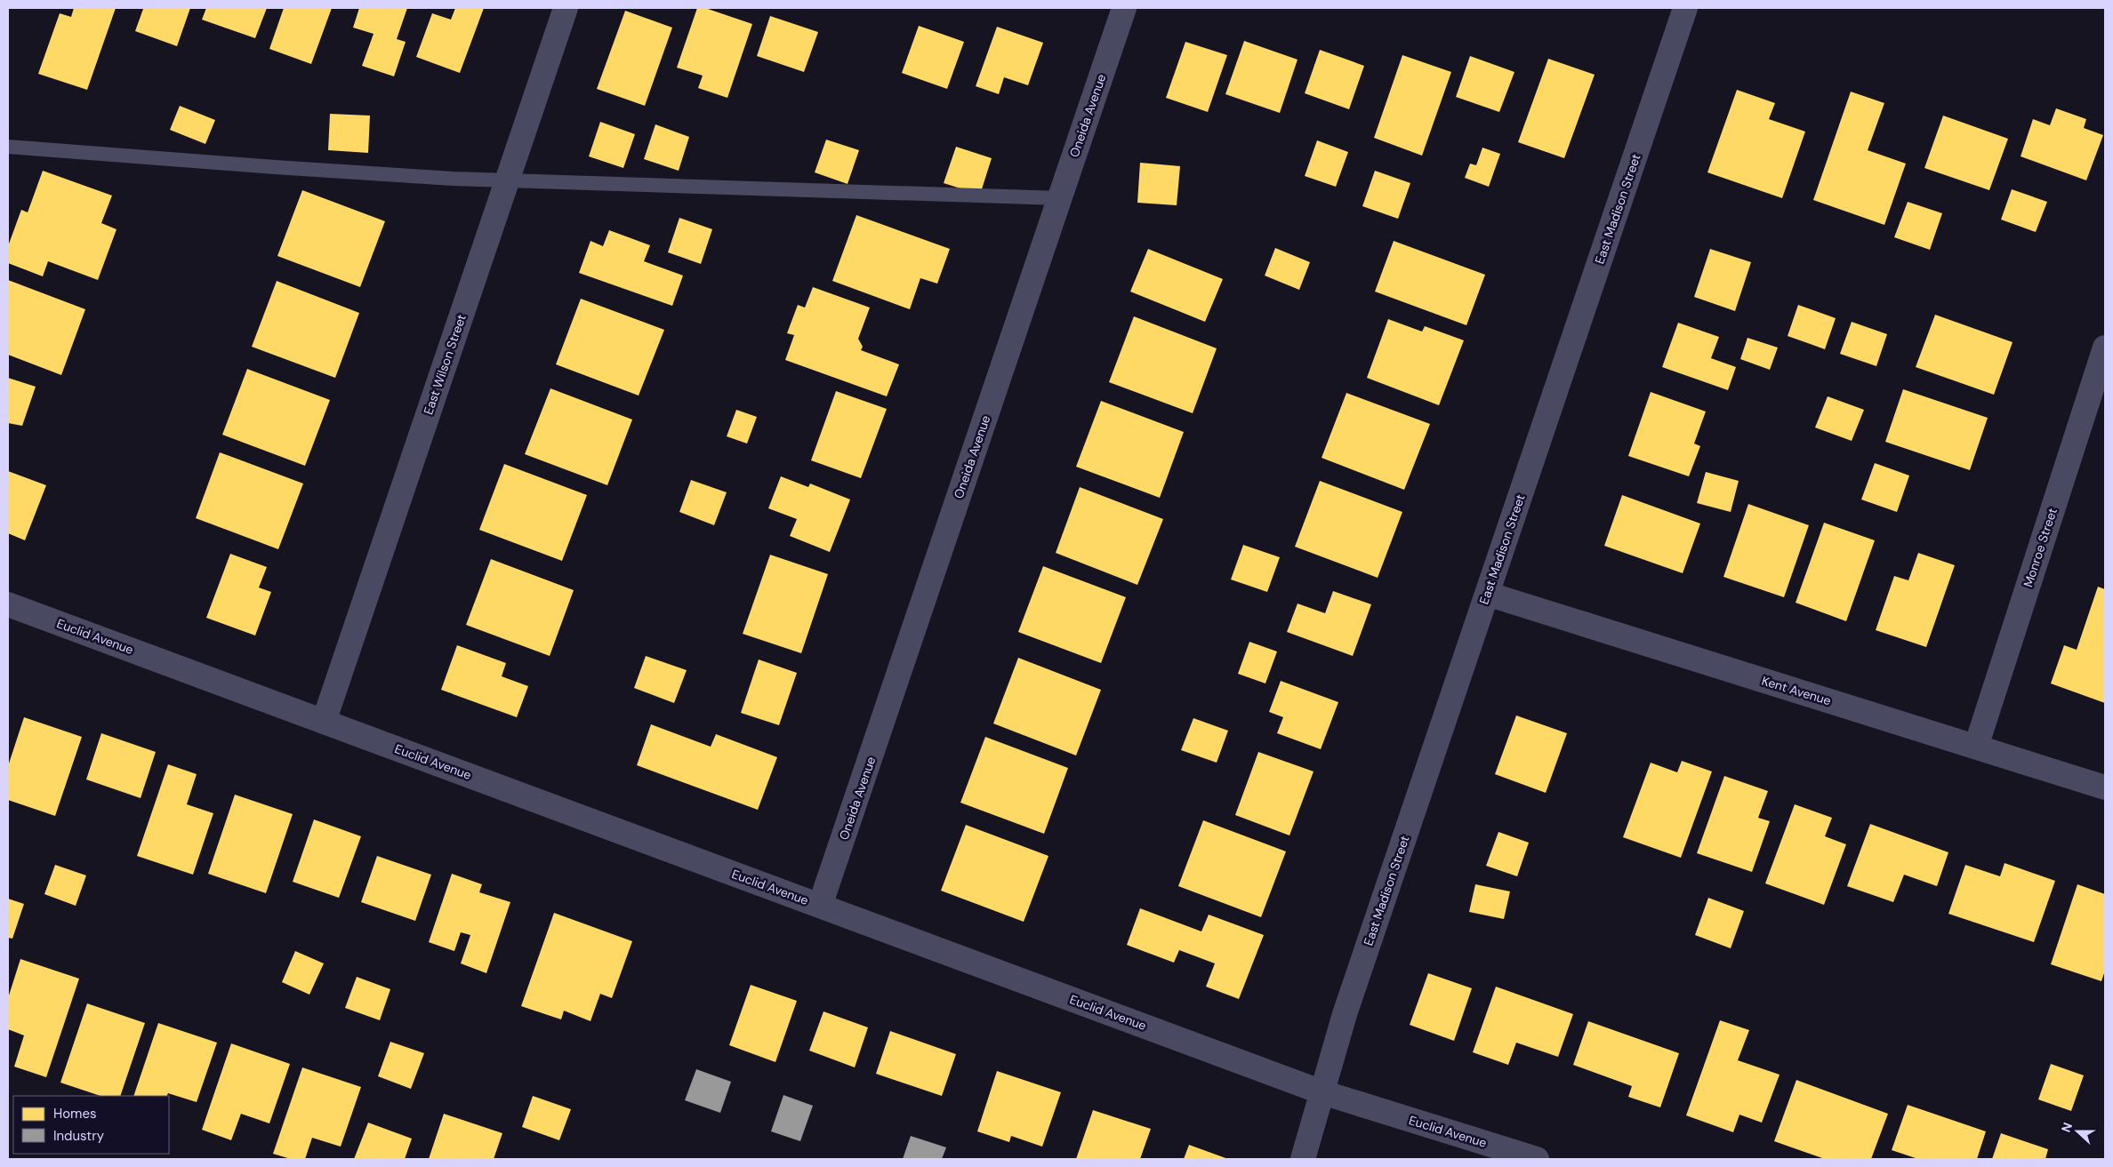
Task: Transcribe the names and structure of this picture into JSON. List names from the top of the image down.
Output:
{
  "streets": {
    "street": [
      "Oneida Avenue",
      "East Madison Street",
      "East Wilson Street",
      "Monroe Street",
      "Euclid Avenue",
      "Kent Avenue"
    ]
  },
  "crossings": [
    ["Oneida Avenue", "Euclid Avenue"],
    ["East Madison Street", "Euclid Avenue"],
    ["East Madison Street", "Kent Avenue"],
    ["East Wilson Street", "Euclid Avenue"],
    ["Monroe Street", "Kent Avenue"]
  ],
  "legend": ["Homes", "Industry"],
  "north": "left"
}
